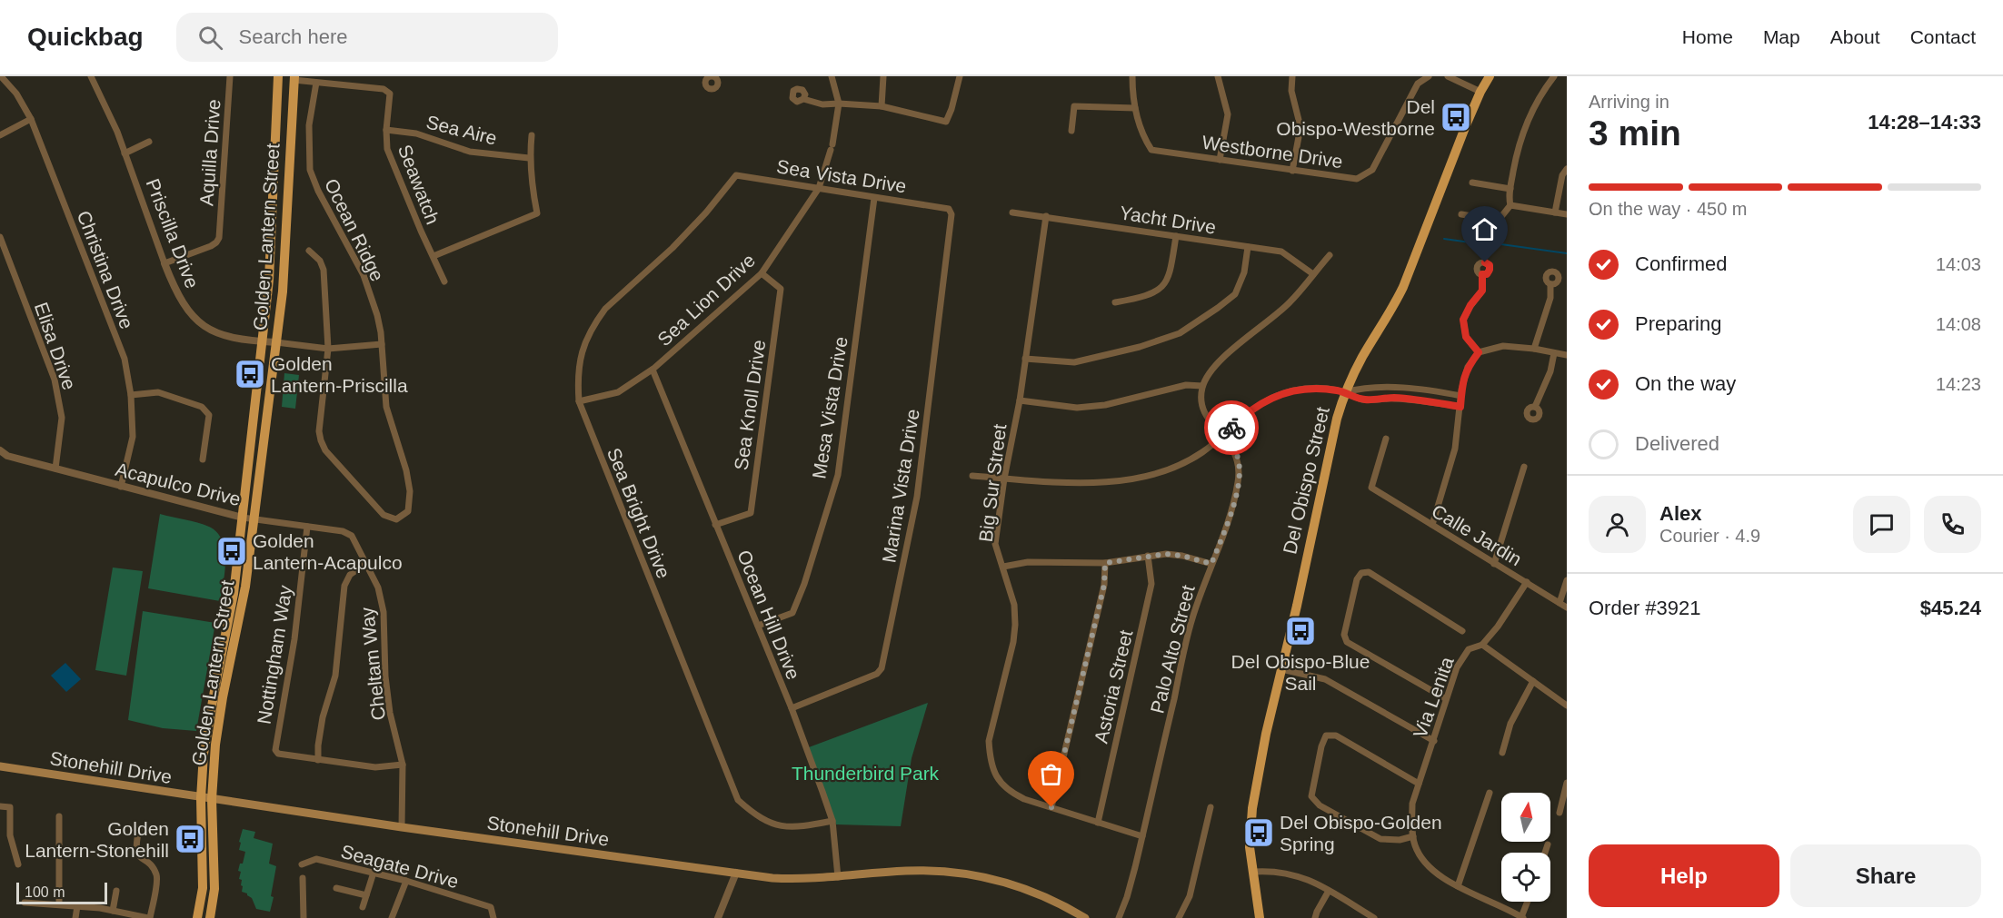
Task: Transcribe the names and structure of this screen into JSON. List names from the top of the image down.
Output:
{
  "streets": {
    "main road": ["Golden Lantern Street", "Del Obispo Street", "Stonehill Drive"],
    "street": [
      "Sea Aire",
      "Westborne Drive",
      "Aquilla Drive",
      "Sea Vista Drive",
      "Seawatch",
      "Yacht Drive",
      "Ocean Ridge",
      "Priscilla Drive",
      "Christina Drive",
      "Sea Lion Drive",
      "Elisa Drive",
      "Sea Knoll Drive",
      "Mesa Vista Drive",
      "Big Sur Street",
      "Acapulco Drive",
      "Marina Vista Drive",
      "Sea Bright Drive",
      "Calle Jardin",
      "Ocean Hill Drive",
      "Palo Alto Street",
      "Nottingham Way",
      "Cheltam Way",
      "Astoria Street",
      "Via Lenita",
      "Seagate Drive"
    ]
  },
  "crossings": [
    ["Sea Aire", "Seawatch"],
    ["Aquilla Drive", "Priscilla Drive"],
    ["Sea Vista Drive", "Sea Lion Drive"],
    ["Sea Vista Drive", "Mesa Vista Drive"],
    ["Sea Vista Drive", "Marina Vista Drive"],
    ["Sea Vista Drive", "Sea Bright Drive"],
    ["Seawatch", "Ocean Ridge"],
    ["Yacht Drive", "Big Sur Street"],
    ["Priscilla Drive", "Golden Lantern Street"],
    ["Golden Lantern Street", "Acapulco Drive"],
    ["Golden Lantern Street", "Stonehill Drive"],
    ["Christina Drive", "Acapulco Drive"],
    ["Sea Lion Drive", "Sea Knoll Drive"],
    ["Sea Lion Drive", "Sea Bright Drive"],
    ["Sea Lion Drive", "Ocean Hill Drive"],
    ["Elisa Drive", "Acapulco Drive"],
    ["Sea Knoll Drive", "Ocean Hill Drive"],
    ["Mesa Vista Drive", "Ocean Hill Drive"],
    ["Acapulco Drive", "Nottingham Way"],
    ["Acapulco Drive", "Cheltam Way"],
    ["Marina Vista Drive", "Ocean Hill Drive"],
    ["Sea Bright Drive", "Ocean Hill Drive"],
    ["Calle Jardin", "Via Lenita"],
    ["Ocean Hill Drive", "Stonehill Drive"],
    ["Cheltam Way", "Stonehill Drive"]
  ],
  "parks": ["Thunderbird Park"],
  "places": {
    "bus stop": [
      "Del Obispo-Westborne",
      "Golden Lantern-Priscilla",
      "Golden Lantern-Acapulco",
      "Del Obispo-Blue Sail",
      "Del Obispo-Golden Spring",
      "Golden Lantern-Stonehill"
    ]
  },
  "scale_bar": "100 m",
  "north": "top",
  "page": {
    "header": "Quickbag",
    "search": "Search here",
    "nav": [
      "Home",
      "Map",
      "About",
      "Contact"
    ],
    "heading": ["3 min", "Arriving in", "14:28–14:33"],
    "panel": [
      "Alex",
      "Courier · 4.9",
      "Order #3921",
      "$45.24"
    ],
    "bar": "On the way · 450 m",
    "list": [
      ["Confirmed", "14:03"],
      ["Preparing", "14:08"],
      ["On the way", "14:23"],
      "Delivered"
    ],
    "buttons": ["Help", "Share"],
    "scale": "100 m"
  }
}
